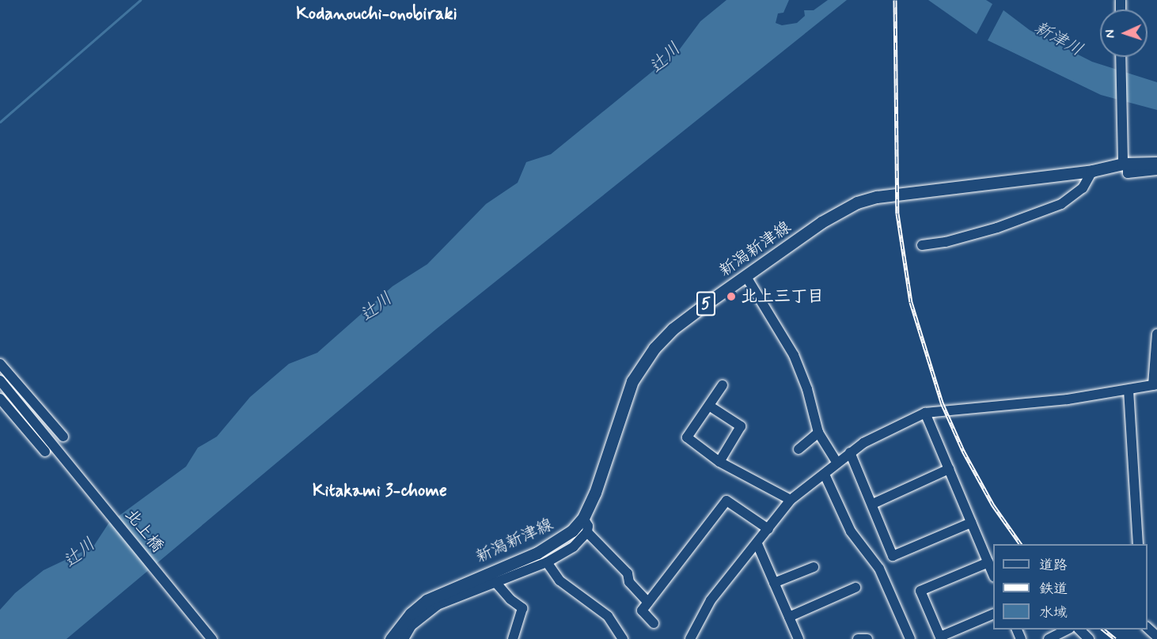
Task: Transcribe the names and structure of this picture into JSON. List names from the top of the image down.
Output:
{
  "streets": {
    "main road": ["新潟新津線", "5"],
    "street": ["北上橋"]
  },
  "districts": ["Kodanouchi-onobiraki", "Kitakami 3-chome"],
  "water": ["新津川", "辻川"],
  "places": ["北上三丁目"],
  "legend": ["道路", "鉄道", "水域"],
  "north": "left"
}
